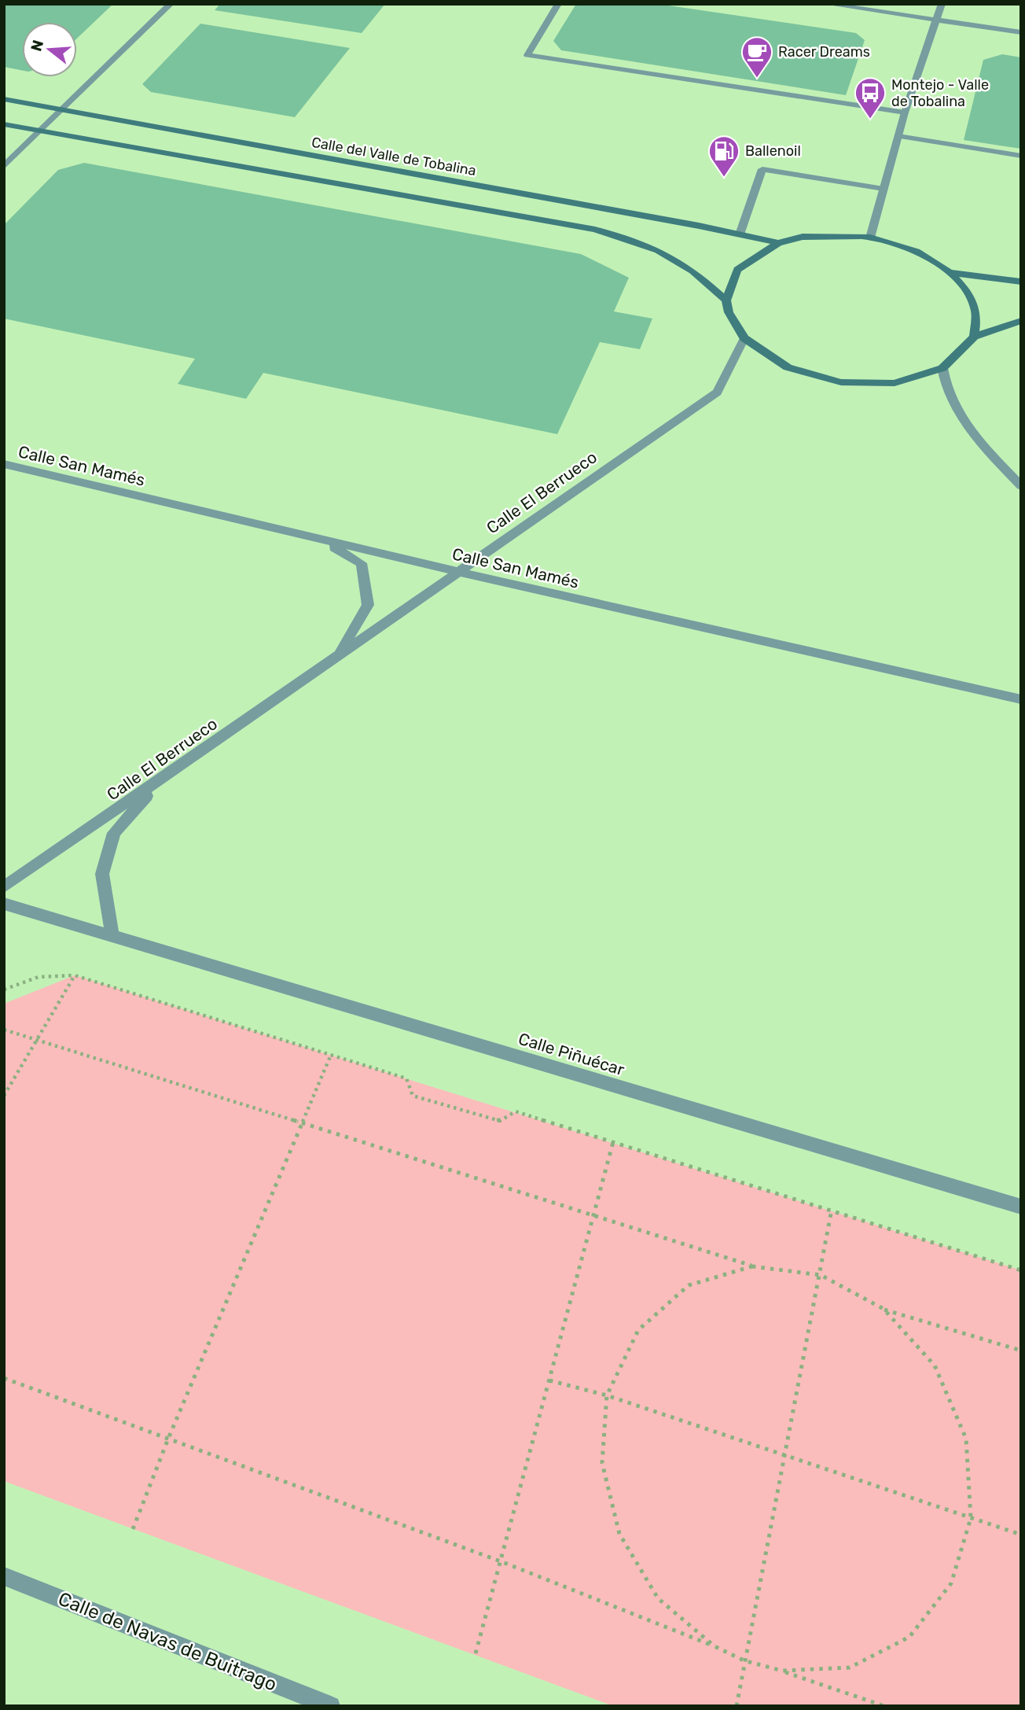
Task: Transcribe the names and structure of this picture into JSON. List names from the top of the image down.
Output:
{
  "streets": {
    "main road": ["Calle del Valle de Tobalina"],
    "street": [
      "Calle San Mamés",
      "Calle El Berrueco",
      "Calle Piñuécar",
      "Calle de Navas de Buitrago"
    ]
  },
  "crossings": [
    ["Calle San Mamés", "Calle El Berrueco"]
  ],
  "places": {
    "cafe": ["Racer Dreams"],
    "bus stop": ["Montejo - Valle de Tobalina"],
    "fuel station": ["Ballenoil"]
  },
  "north": "left"
}
